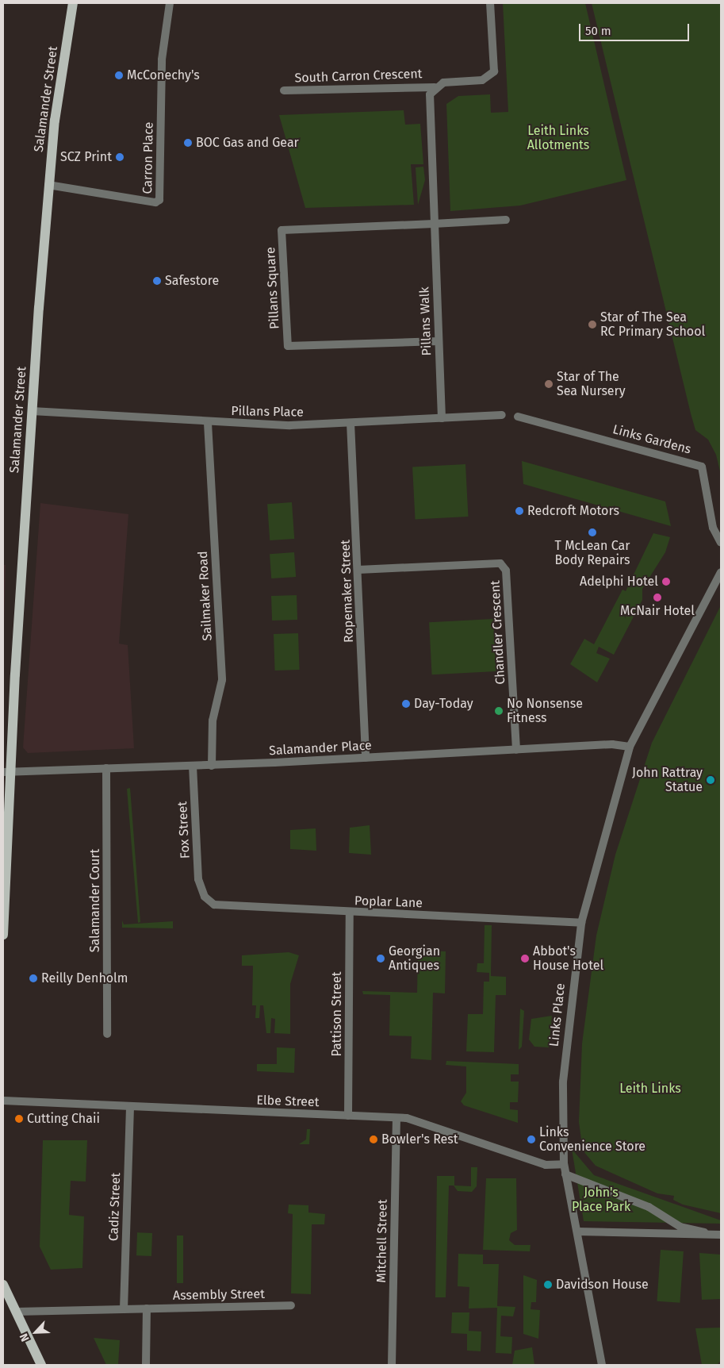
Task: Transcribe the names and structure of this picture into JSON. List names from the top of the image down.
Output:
{
  "streets": {
    "main road": ["Salamander Street"],
    "street": [
      "South Carron Crescent",
      "Carron Place",
      "Pillans Square",
      "Pillans Walk",
      "Pillans Place",
      "Links Gardens",
      "Ropemaker Street",
      "Sailmaker Road",
      "Chandler Crescent",
      "Salamander Place",
      "Fox Street",
      "Salamander Court",
      "Poplar Lane",
      "Pattison Street",
      "Links Place",
      "Elbe Street",
      "Cadiz Street",
      "Mitchell Street",
      "Assembly Street"
    ]
  },
  "crossings": [
    ["South Carron Crescent", "Pillans Walk"],
    ["Salamander Street", "Carron Place"],
    ["Salamander Street", "Pillans Place"],
    ["Salamander Street", "Salamander Place"],
    ["Pillans Square", "Pillans Walk"],
    ["Pillans Walk", "Pillans Place"],
    ["Pillans Place", "Ropemaker Street"],
    ["Pillans Place", "Sailmaker Road"],
    ["Ropemaker Street", "Chandler Crescent"],
    ["Ropemaker Street", "Salamander Place"],
    ["Sailmaker Road", "Salamander Place"],
    ["Chandler Crescent", "Salamander Place"],
    ["Salamander Place", "Fox Street"],
    ["Salamander Place", "Salamander Court"],
    ["Salamander Place", "Links Place"],
    ["Fox Street", "Poplar Lane"],
    ["Poplar Lane", "Pattison Street"],
    ["Poplar Lane", "Links Place"],
    ["Pattison Street", "Elbe Street"],
    ["Links Place", "Elbe Street"],
    ["Elbe Street", "Cadiz Street"],
    ["Elbe Street", "Mitchell Street"],
    ["Cadiz Street", "Assembly Street"]
  ],
  "parks": ["Leith Links Allotments", "Leith Links", "John's Place Park"],
  "places": [
    "McConechy's",
    "BOC Gas and Gear",
    "SCZ Print",
    "Safestore",
    "Star of The Sea RC Primary School",
    "Star of The Sea Nursery",
    "Redcroft Motors",
    "T McLean Car Body Repairs",
    "Adelphi Hotel",
    "McNair Hotel",
    "Day-Today",
    "No Nonsense Fitness",
    "John Rattray Statue",
    "Georgian Antiques",
    "Abbot's House Hotel",
    "Reilly Denholm",
    "Cutting Chaii",
    "Bowler's Rest",
    "Links Convenience Store",
    "Davidson House"
  ],
  "scale_bar": "50 m",
  "north": "bottom left"
}
